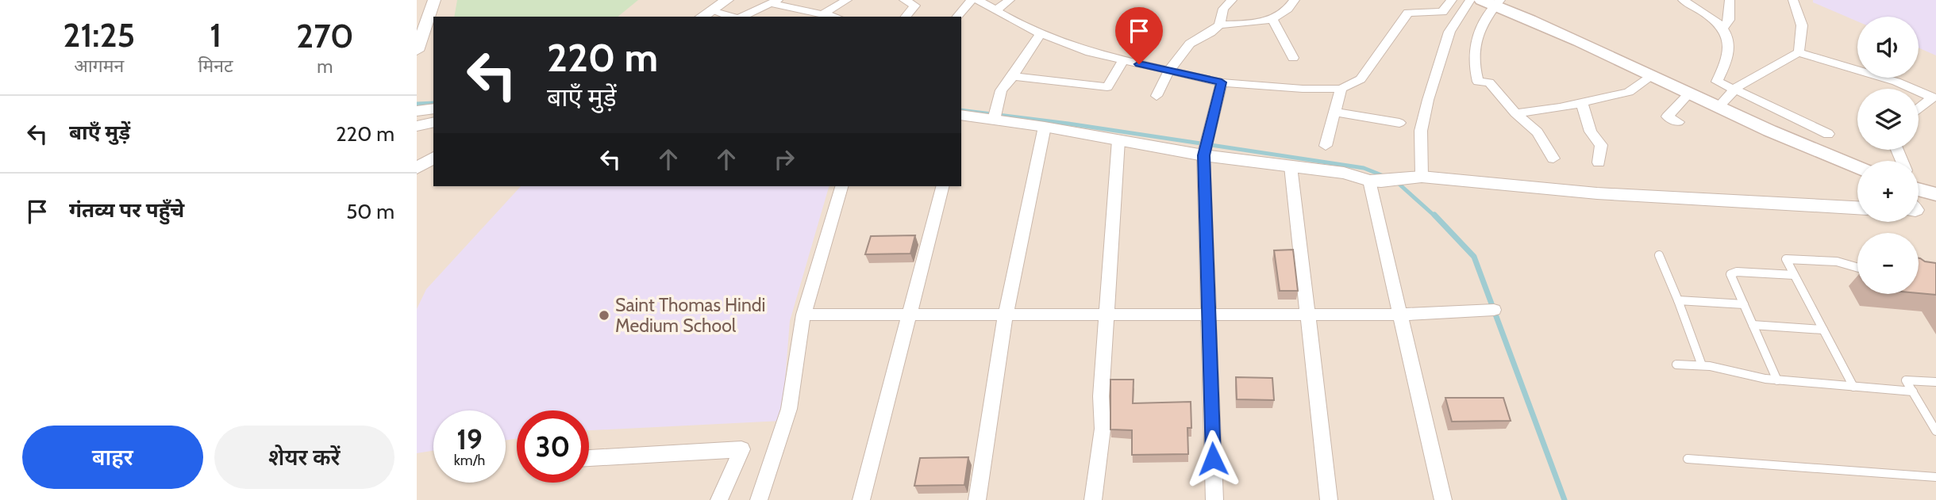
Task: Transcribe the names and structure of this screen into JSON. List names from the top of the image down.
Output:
{
  "places": ["Saint Thomas Hindi Medium School"],
  "page": {
    "eta": [
      "21:25",
      "आगमन",
      "1",
      "मिनट",
      "270",
      "m"
    ],
    "map_buttons": ["+", "−"],
    "turn": ["220 m", "बाएँ मुड़ें"],
    "list": [
      {
        "name": "बाएँ मुड़ें",
        "value": "220 m"
      },
      {
        "name": "गंतव्य पर पहुँचे",
        "value": "50 m"
      }
    ],
    "speed": "19 km/h",
    "limit": "30",
    "buttons": ["बाहर", "शेयर करें"]
  }
}
